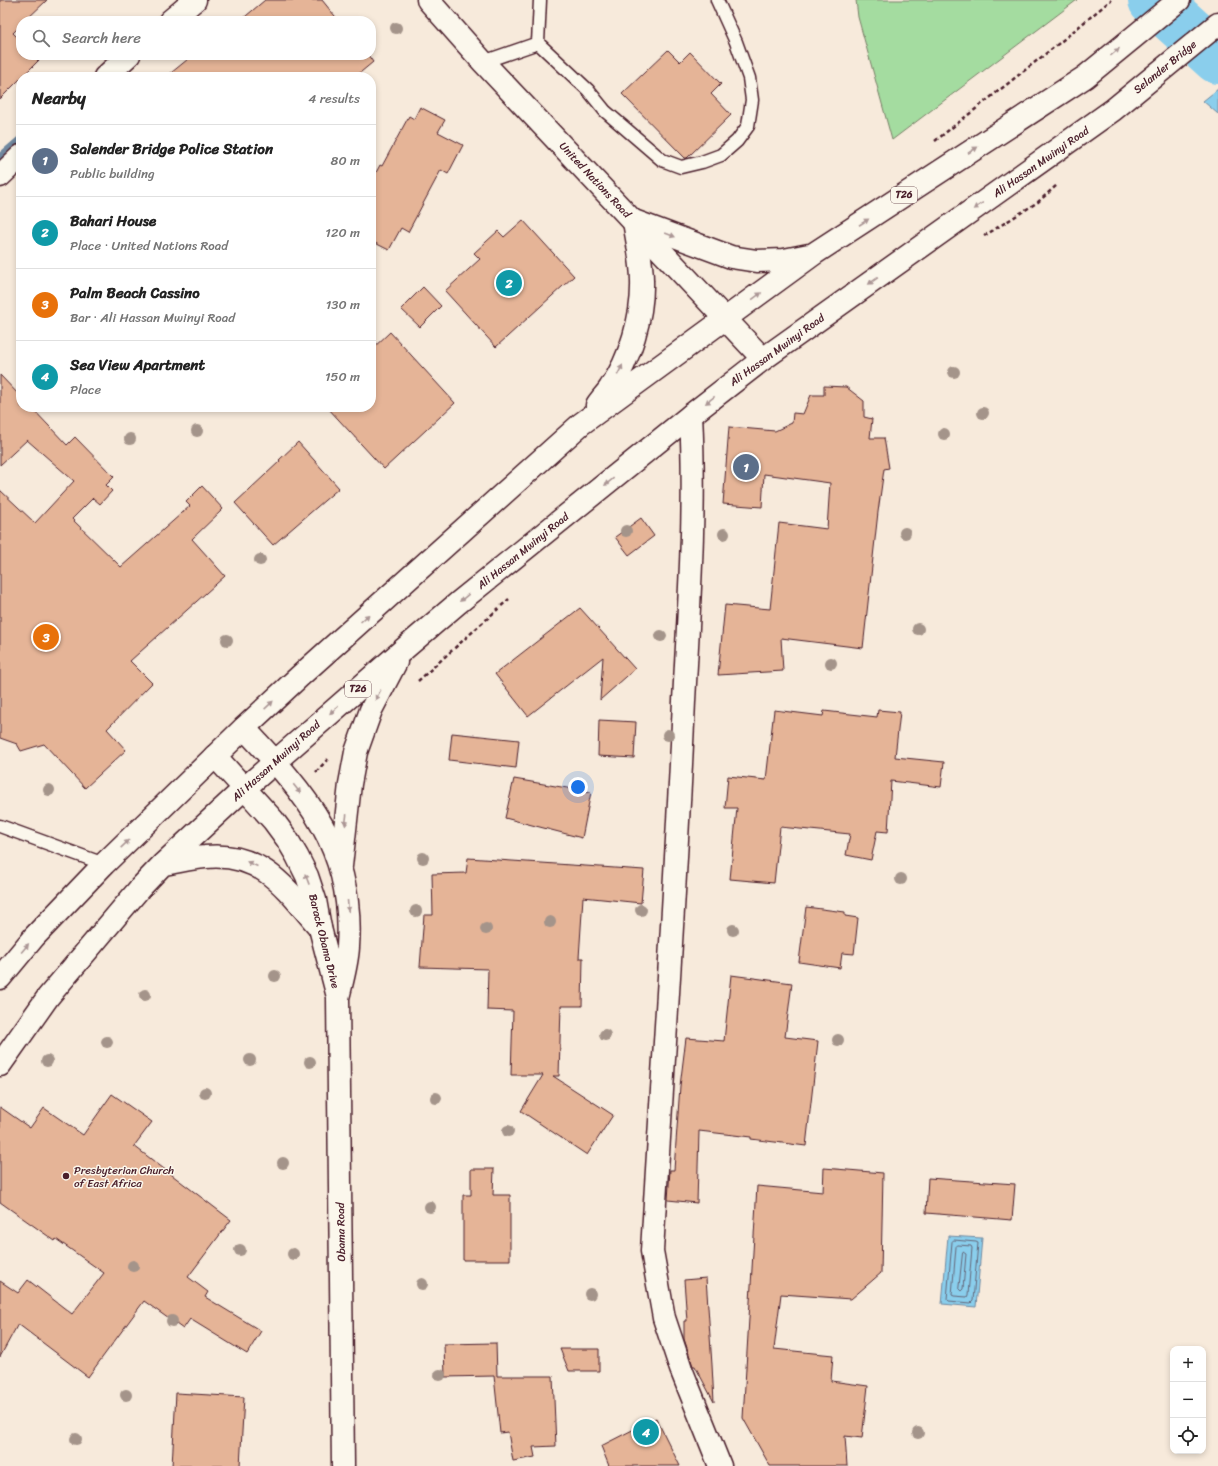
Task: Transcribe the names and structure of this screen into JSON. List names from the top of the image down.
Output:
{
  "streets": {
    "main road": [
      "Selander Bridge",
      "Ali Hassan Mwinyi Road",
      "United Nations Road",
      "T26",
      "Barack Obama Drive",
      "Obama Road"
    ]
  },
  "crossings": [
    ["Selander Bridge", "Ali Hassan Mwinyi Road"],
    ["Ali Hassan Mwinyi Road", "United Nations Road"],
    ["Ali Hassan Mwinyi Road", "Barack Obama Drive"],
    ["United Nations Road", "T26"],
    ["T26", "Barack Obama Drive"],
    ["Barack Obama Drive", "Obama Road"]
  ],
  "places": ["Presbyterian Church of East Africa"],
  "page": {
    "search": "Search here",
    "heading": ["Nearby", "4 results"],
    "list": [
      {
        "mark": "1",
        "name": "Salender Bridge Police Station",
        "note": "Public building",
        "value": "80 m"
      },
      {
        "mark": "2",
        "name": "Bahari House",
        "note": "Place · United Nations Road",
        "value": "120 m"
      },
      {
        "mark": "3",
        "name": "Palm Beach Cassino",
        "note": "Bar · Ali Hassan Mwinyi Road",
        "value": "130 m"
      },
      {
        "mark": "4",
        "name": "Sea View Apartment",
        "note": "Place",
        "value": "150 m"
      }
    ],
    "pins": [
      "2",
      "1",
      "3",
      "4"
    ],
    "map_buttons": ["+", "−"]
  }
}
